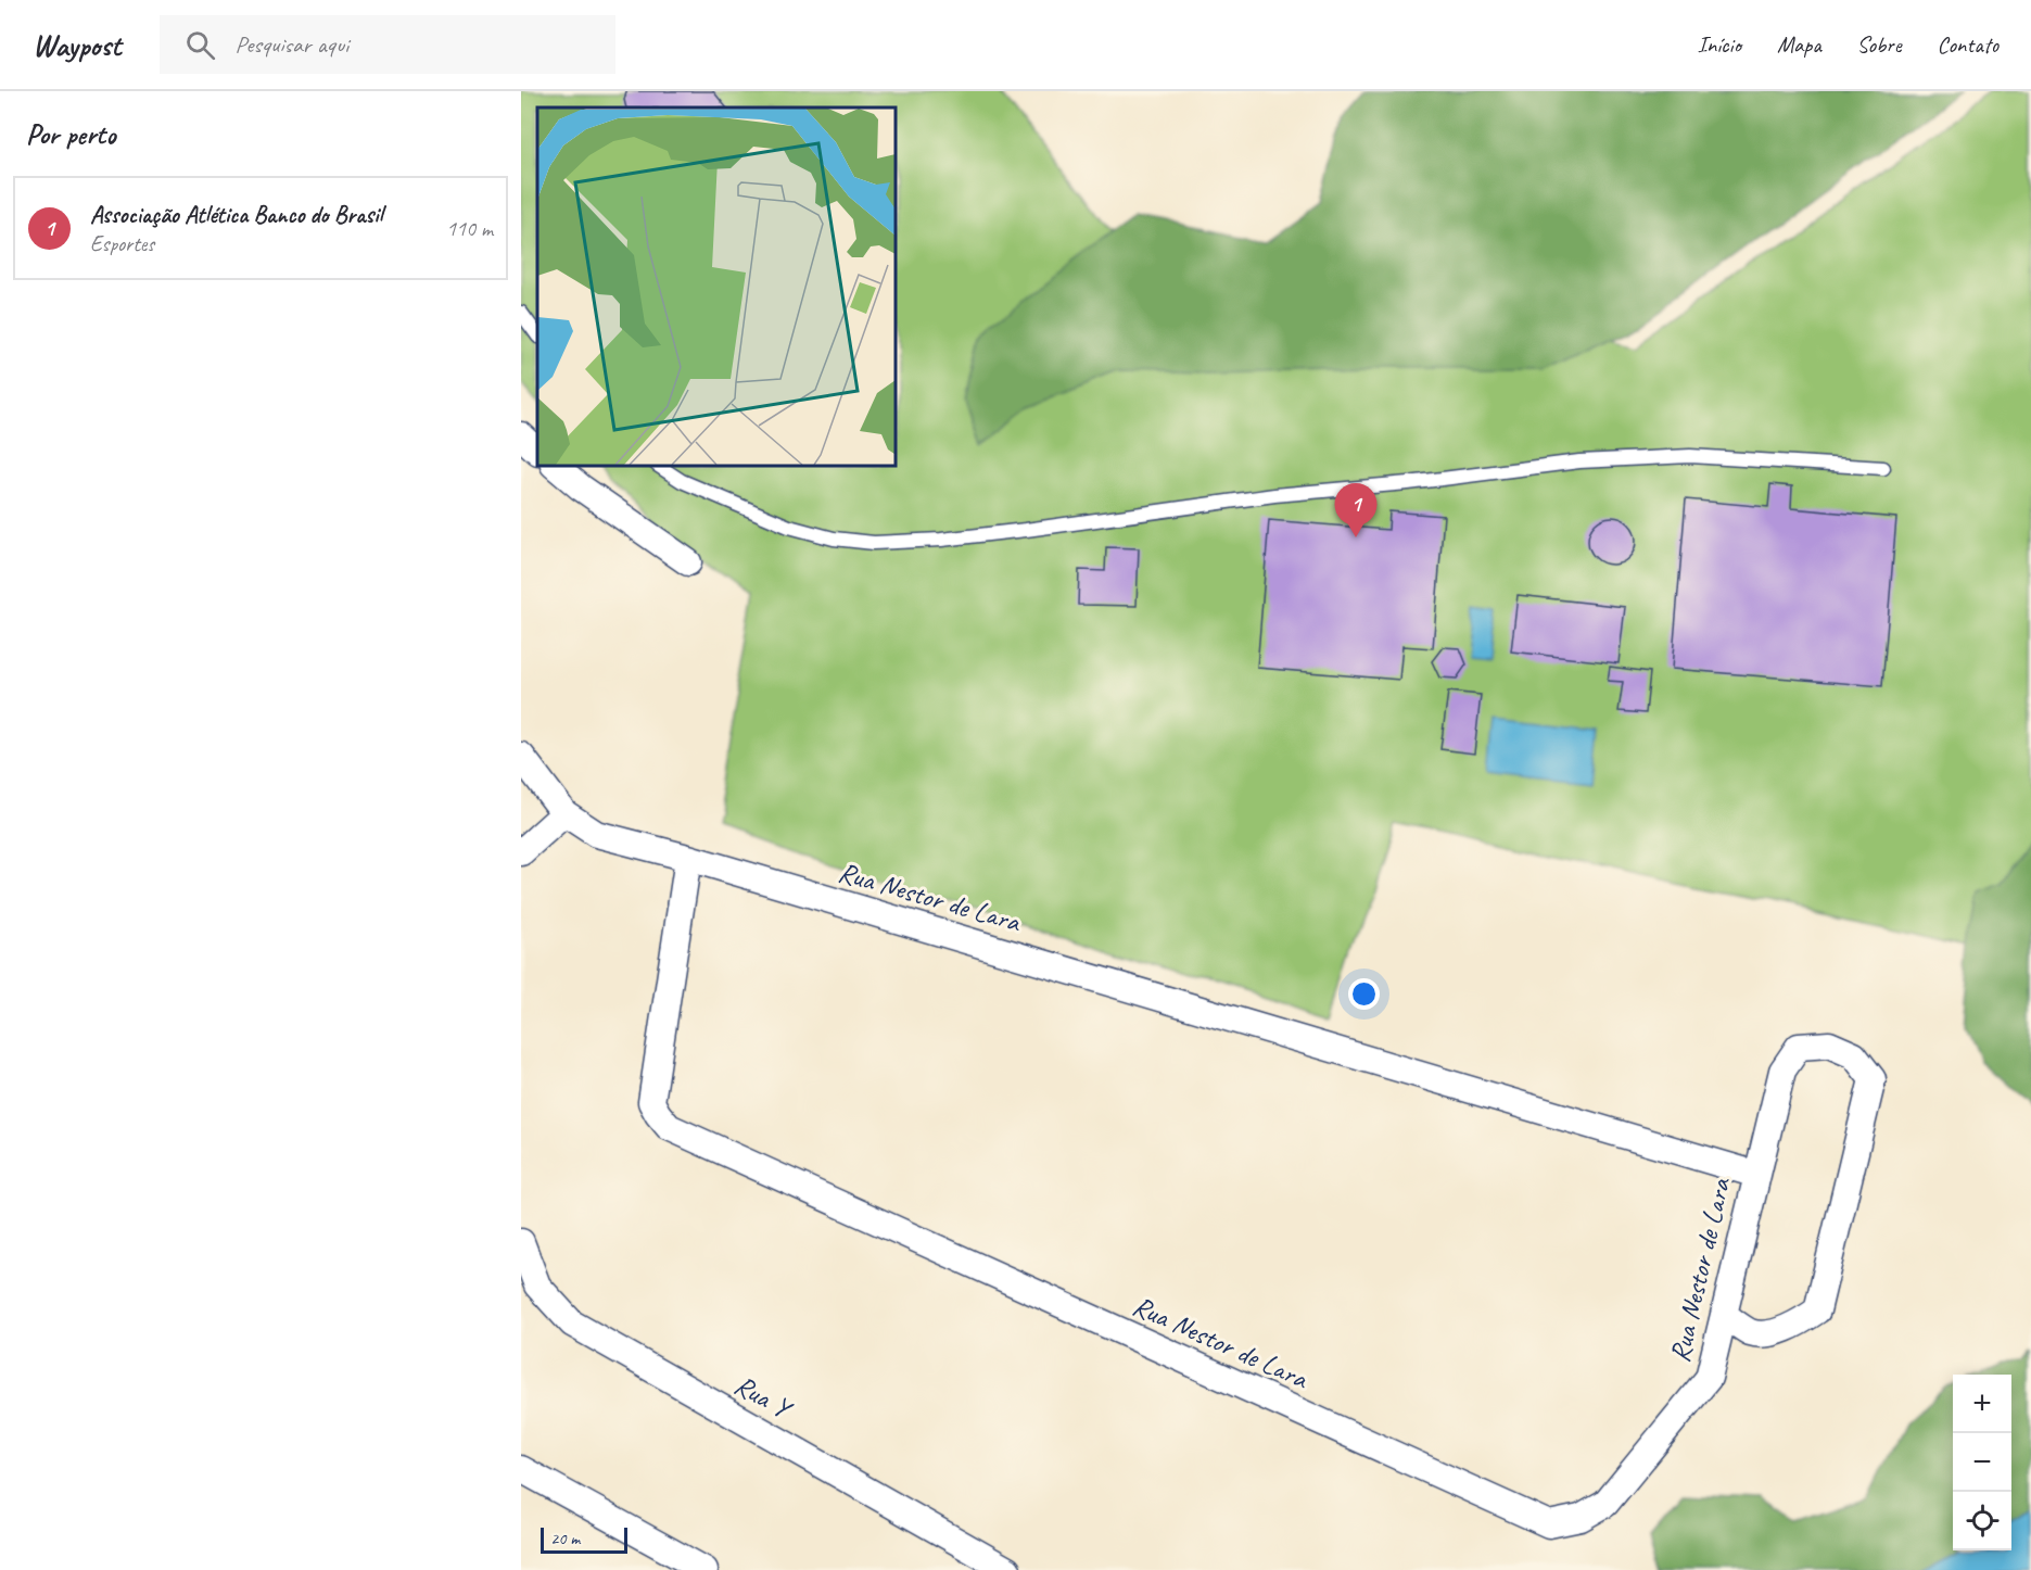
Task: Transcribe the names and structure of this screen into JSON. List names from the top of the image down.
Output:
{
  "streets": {
    "street": ["Rua Nestor de Lara", "Rua Y"]
  },
  "scale_bar": "20 m",
  "page": {
    "header": "Waypost",
    "search": "Pesquisar aqui",
    "nav": [
      "Início",
      "Mapa",
      "Sobre",
      "Contato"
    ],
    "heading": "Por perto",
    "list": [
      {
        "mark": "1",
        "name": "Associação Atlética Banco do Brasil",
        "note": "Esportes",
        "value": "110 m"
      }
    ],
    "pins": "1",
    "map_buttons": ["+", "−"],
    "scale": "20 m"
  }
}
